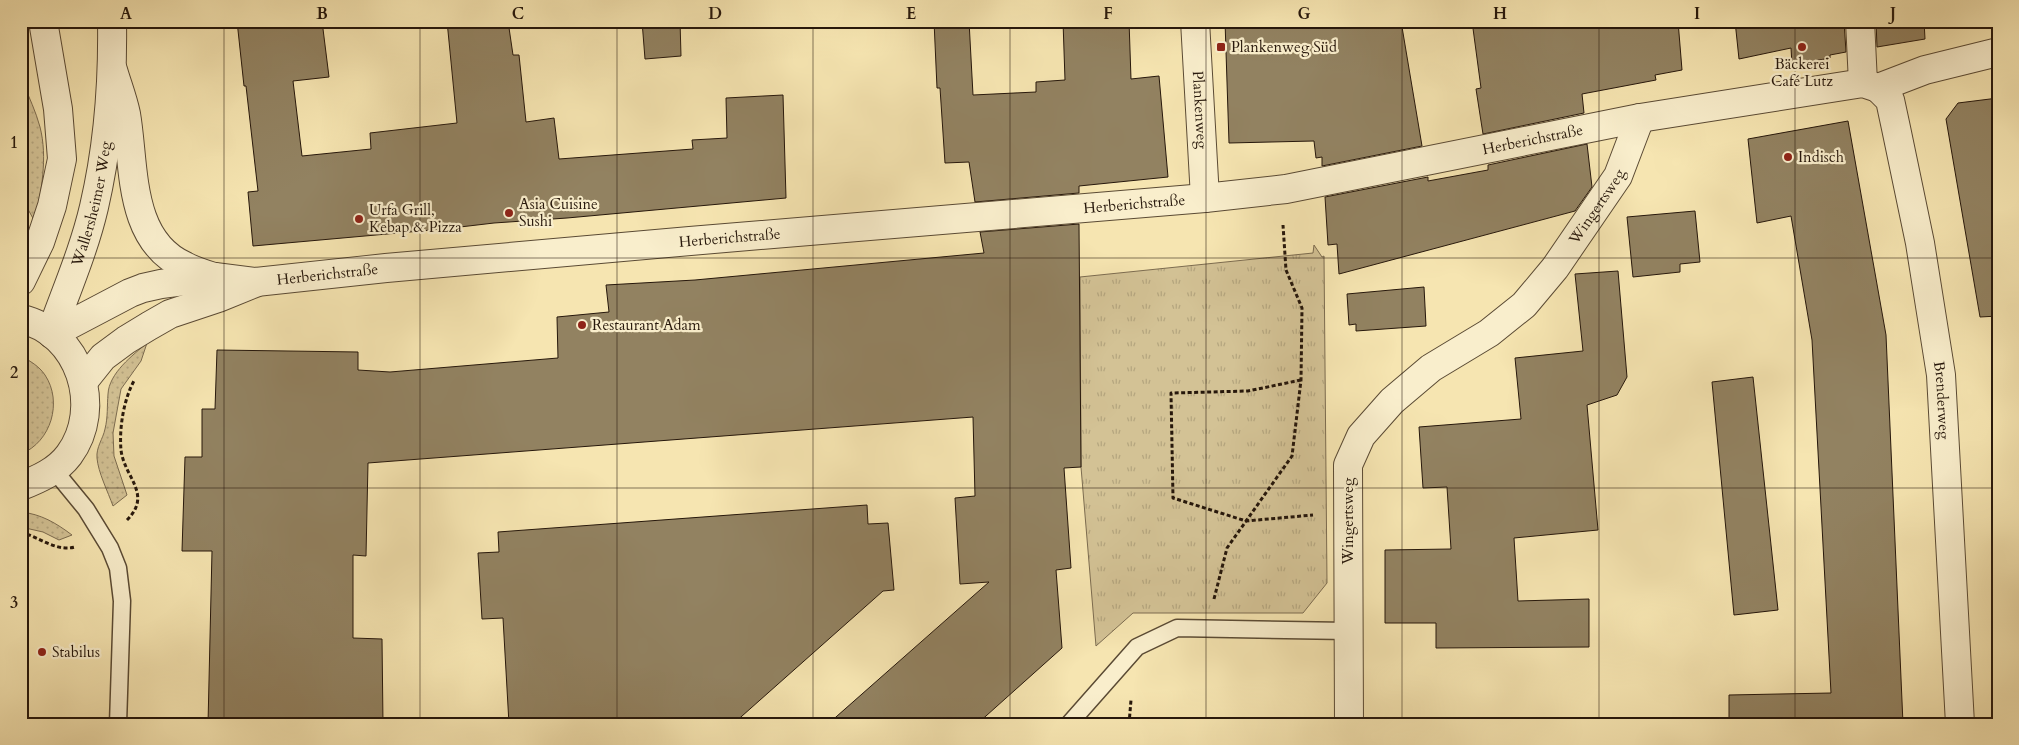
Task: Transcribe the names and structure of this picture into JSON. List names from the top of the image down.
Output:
{
  "streets": {
    "street": [
      "Plankenweg",
      "Herberichstraße",
      "Wallersheimer Weg",
      "Wingertsweg",
      "Brenderweg"
    ]
  },
  "crossings": [
    ["Plankenweg", "Herberichstraße"],
    ["Herberichstraße", "Wallersheimer Weg"],
    ["Herberichstraße", "Wingertsweg"],
    ["Herberichstraße", "Brenderweg"]
  ],
  "places": {
    "transit": ["Plankenweg Süd"],
    "other": [
      "Bäckerei Café Lutz",
      "Indisch",
      "Asia Cuisine Sushi",
      "Urfa Grill, Kebap & Pizza",
      "Restaurant Adam",
      "Stabilus"
    ]
  },
  "grid": {
    "columns": [
      "A",
      "B",
      "C",
      "D",
      "E",
      "F",
      "G",
      "H",
      "I",
      "J"
    ],
    "rows": ["1", "2", "3"]
  }
}
